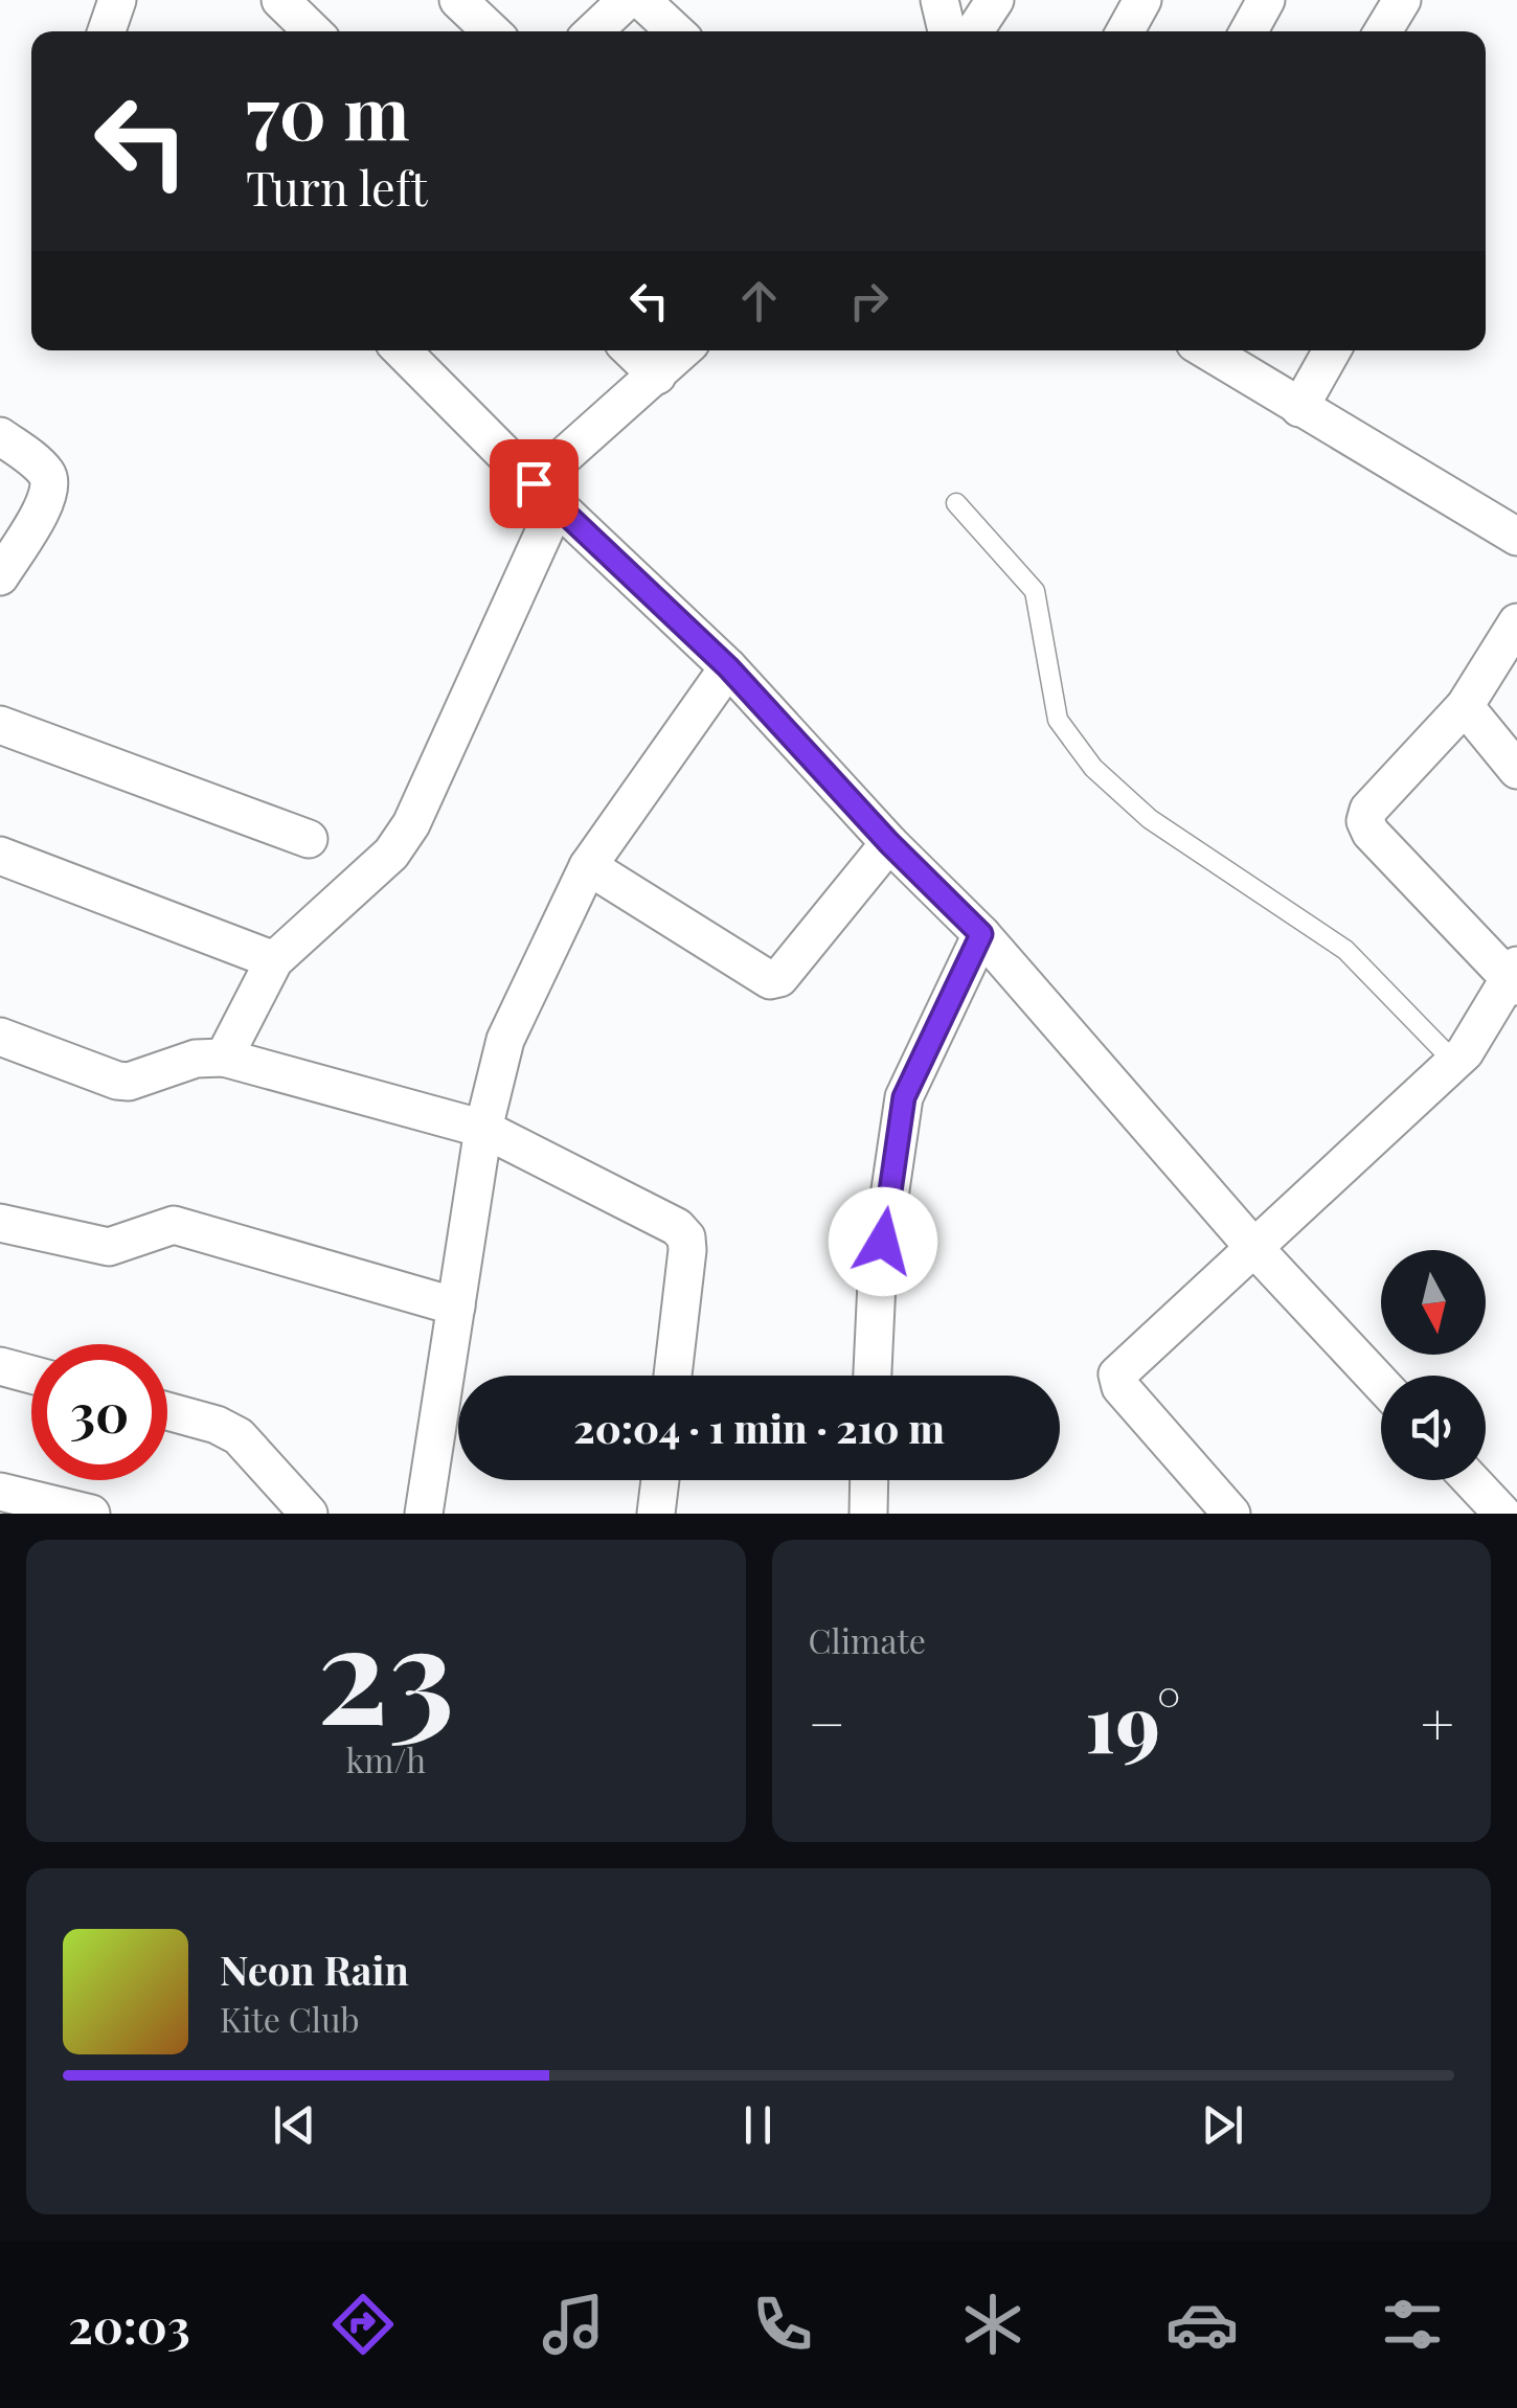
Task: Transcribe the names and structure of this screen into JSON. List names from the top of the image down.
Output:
{
  "north": "bottom",
  "page": {
    "turn": ["70 m", "Turn left"],
    "limit": "30",
    "trip": "20:04 · 1 min · 210 m",
    "tile": [
      ["23", "km/h"],
      "Climate"
    ],
    "heat": ["−", "19°", "+"],
    "song": ["Neon Rain", "Kite Club"],
    "tabs": "20:03"
  }
}
